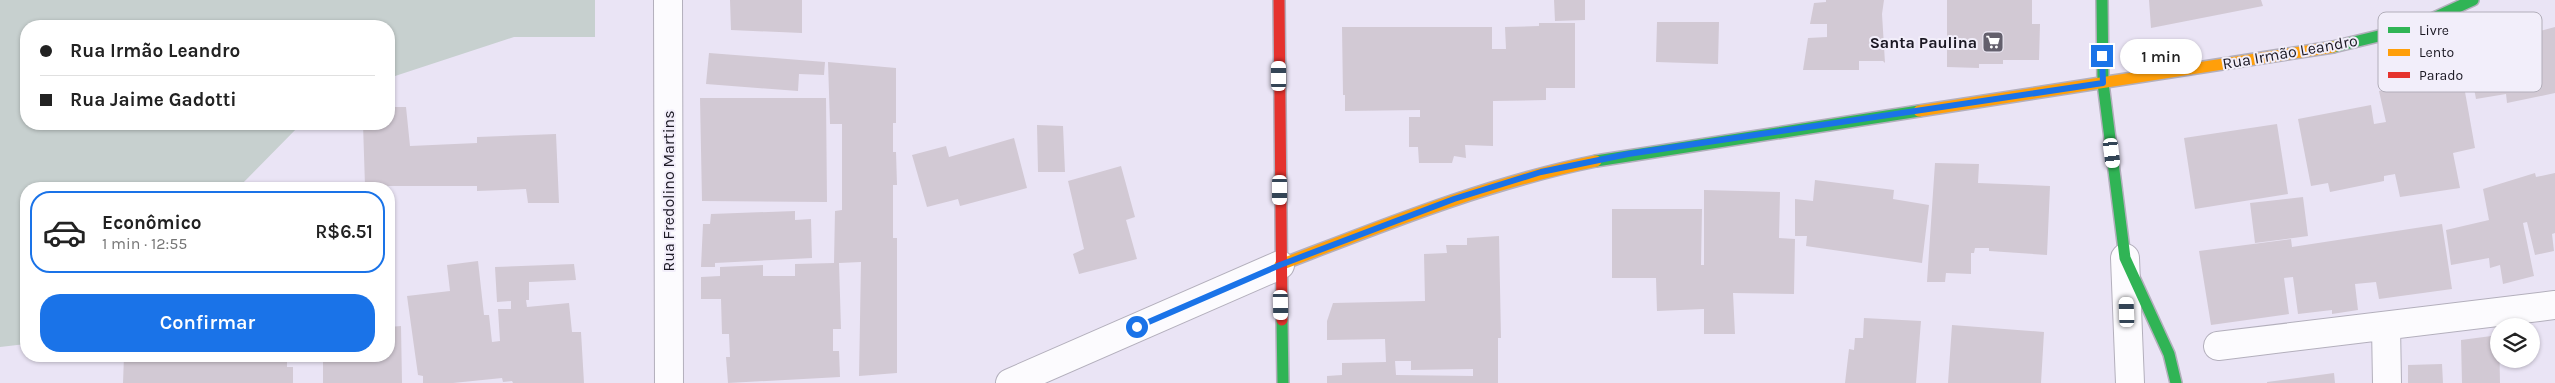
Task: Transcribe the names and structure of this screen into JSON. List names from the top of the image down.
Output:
{
  "streets": {
    "street": ["Rua Irmão Leandro", "Rua Fredolino Martins"]
  },
  "places": {
    "supermarket": ["Santa Paulina"]
  },
  "legend": ["Livre", "Lento", "Parado"],
  "page": {
    "banner": ["Rua Irmão Leandro", "Rua Jaime Gadotti"],
    "bubble": "1 min",
    "list": [
      {
        "name": "Econômico",
        "note": "1 min · 12:55",
        "value": "R$6.51"
      }
    ],
    "buttons": "Confirmar"
  }
}
